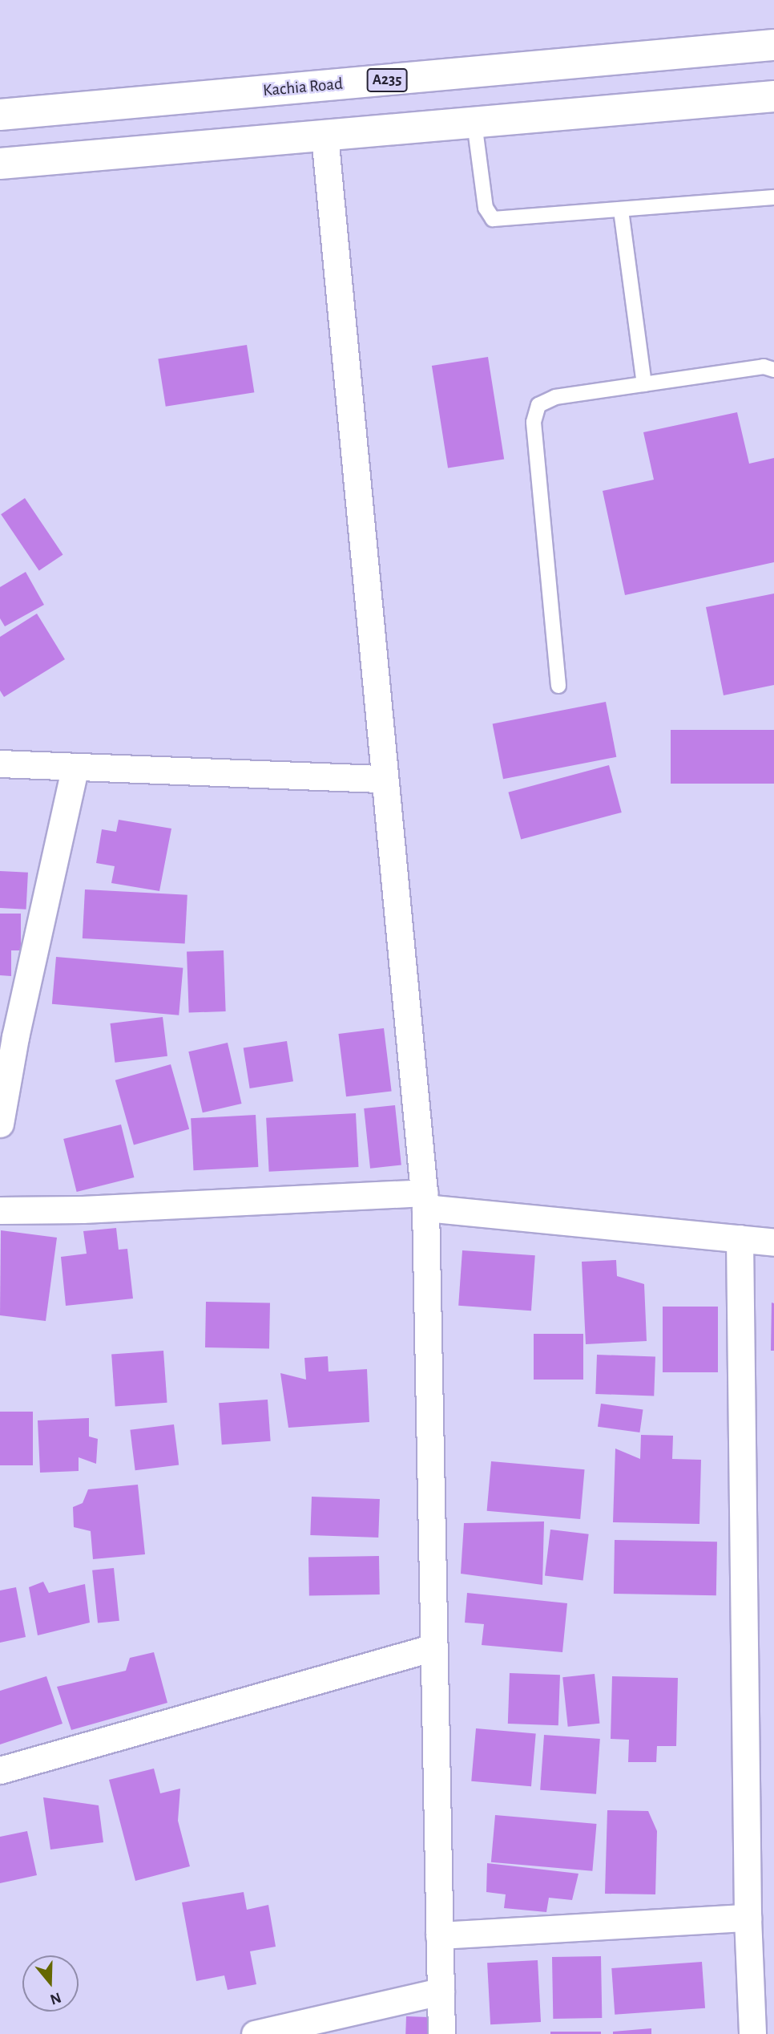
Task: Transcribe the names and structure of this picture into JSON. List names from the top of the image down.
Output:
{
  "streets": {
    "highway": ["A235", "Kachia Road"]
  },
  "north": "bottom"
}
